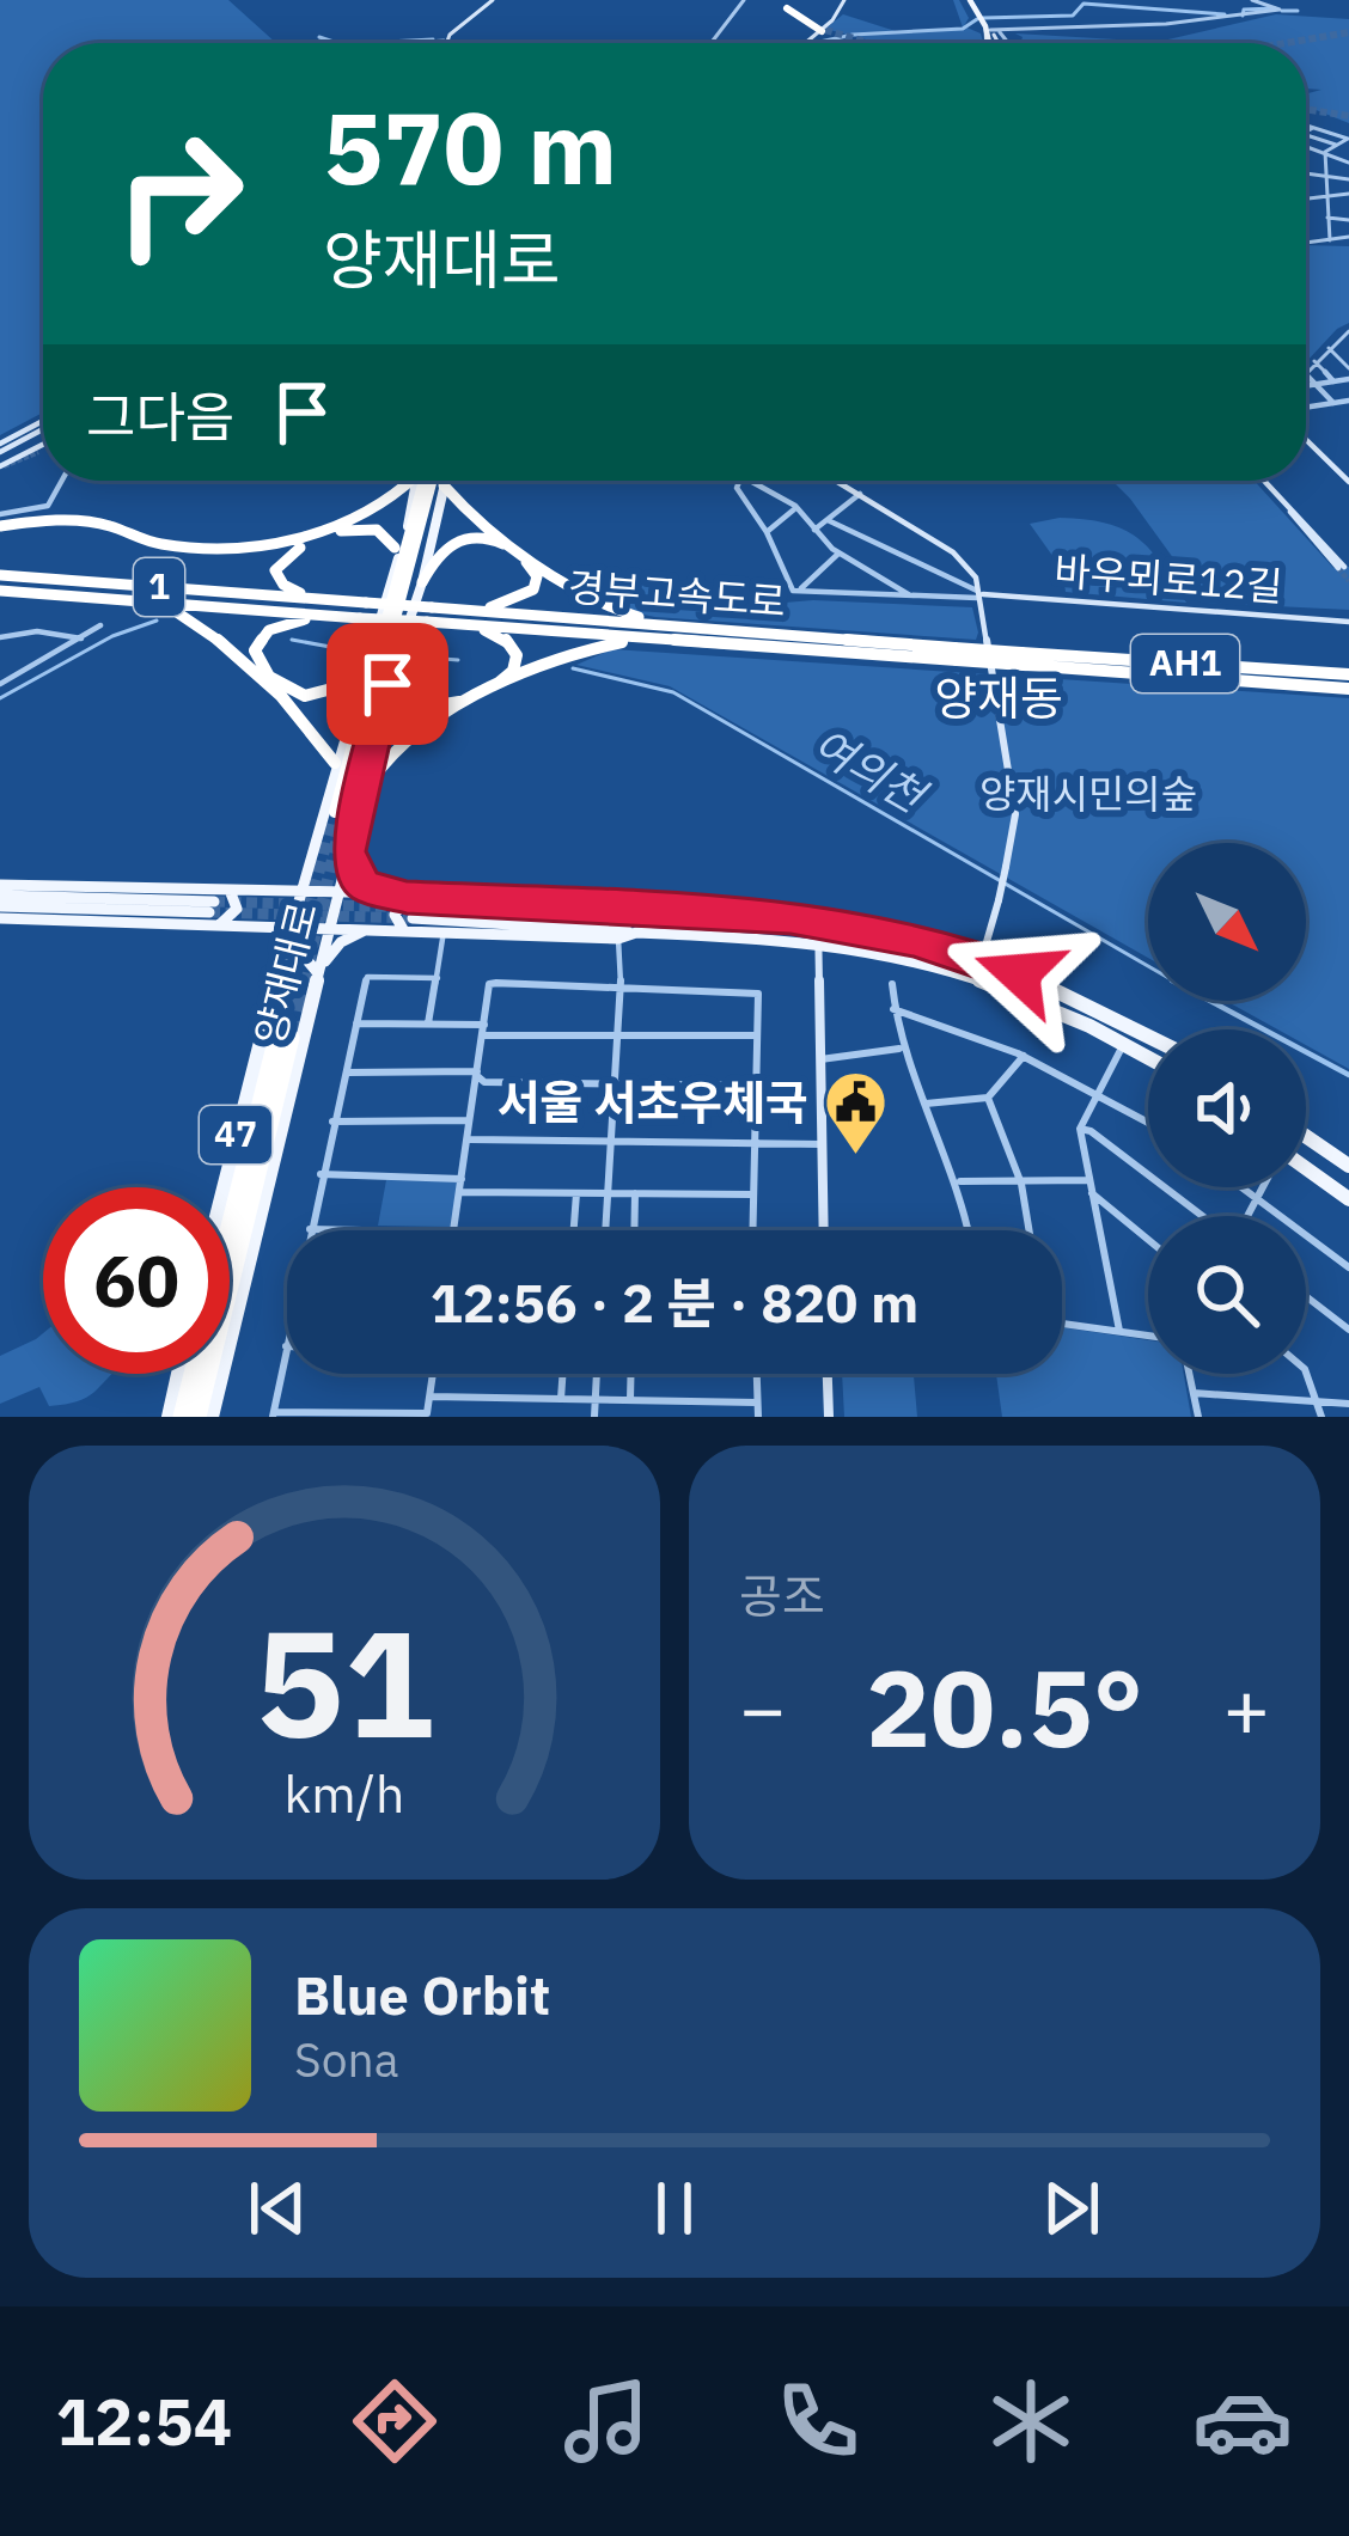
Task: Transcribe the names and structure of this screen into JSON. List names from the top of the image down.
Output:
{
  "streets": {
    "highway": ["1", "경부고속도로", "AH1"],
    "main road": ["양재대로", "47"],
    "street": ["바우뫼로12길"]
  },
  "districts": ["양재동"],
  "water": ["여의천"],
  "parks": ["양재시민의숲"],
  "places": {
    "public building": ["서울 서초우체국"]
  },
  "north": "bottom right",
  "page": {
    "turn": ["570 m", "양재대로"],
    "then": "그다음",
    "limit": "60",
    "trip": "12:56 · 2 분 · 820 m",
    "tile": "공조",
    "heat": ["−", "20.5°", "+"],
    "song": ["Blue Orbit", "Sona"],
    "tabs": "12:54",
    "gauge": ["51", "km/h"]
  }
}
